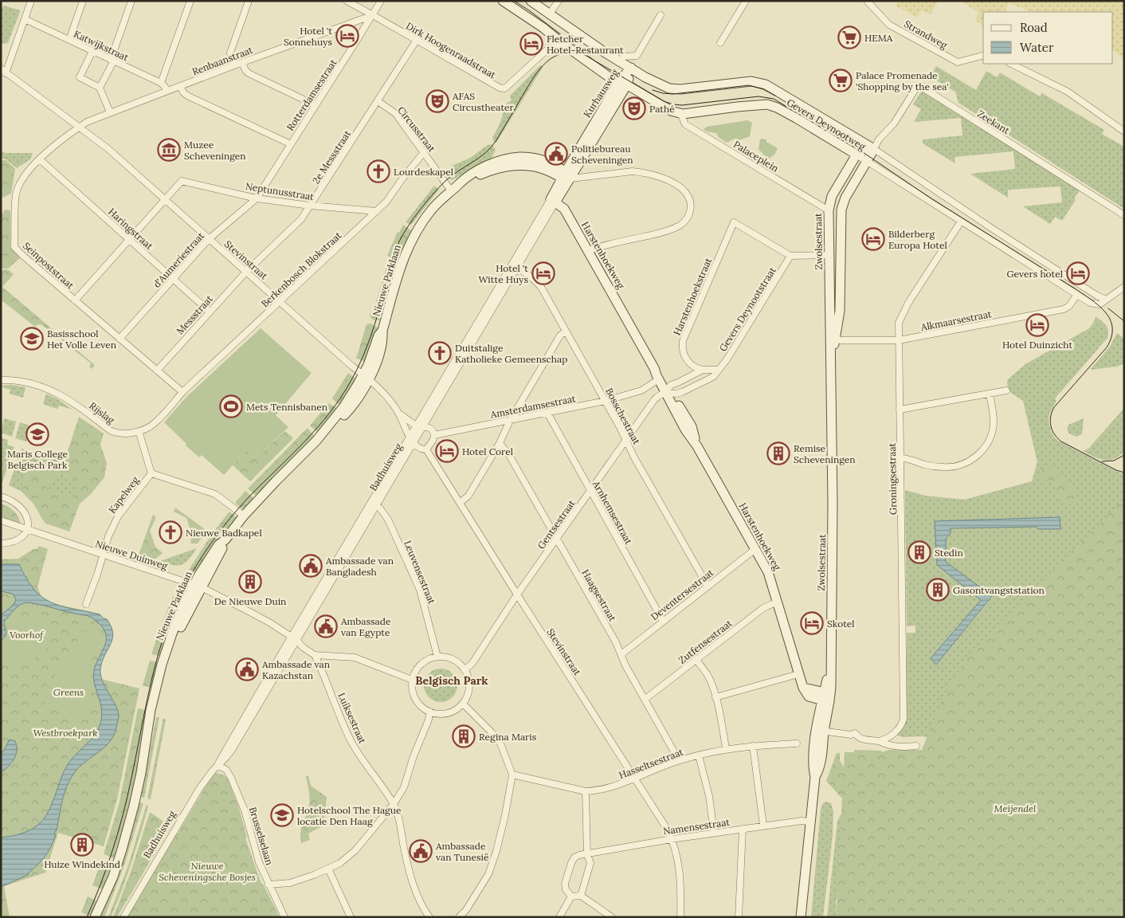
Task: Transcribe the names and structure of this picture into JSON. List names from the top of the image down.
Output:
{
  "streets": {
    "main road": [
      "Kurhausweg",
      "Gevers Deynootweg",
      "Zwolsestraat",
      "Harstenhoekweg",
      "Nieuwe Parklaan",
      "Badhuisweg"
    ],
    "street": [
      "Strandweg",
      "Katwijkstraat",
      "Dirk Hoogenraadstraat",
      "Renbaanstraat",
      "Rotterdamsestraat",
      "Zeekant",
      "Circusstraat",
      "Palaceplein",
      "2e Messstraat",
      "Neptunusstraat",
      "Haringstraat",
      "d'Aumeriestraat",
      "Stevinstraat",
      "Seinpoststraat",
      "Berkenbosch Blokstraat",
      "Harstenhoekstraat",
      "Gevers Deynootstraat",
      "Messstraat",
      "Alkmaarsestraat",
      "Amsterdamsestraat",
      "Rijslag",
      "Bosschestraat",
      "Groningsestraat",
      "Kapelweg",
      "Arnhemsestraat",
      "Gentsestraat",
      "Nieuwe Duinweg",
      "Leuvensestraat",
      "Deventersestraat",
      "Haagsestraat",
      "Zutfensestraat",
      "Luiksestraat",
      "Hasseltsestraat",
      "Namensestraat",
      "Brusselselaan"
    ]
  },
  "crossings": [
    ["Katwijkstraat", "Renbaanstraat"],
    ["Dirk Hoogenraadstraat", "Renbaanstraat"],
    ["Dirk Hoogenraadstraat", "Rotterdamsestraat"],
    ["Dirk Hoogenraadstraat", "Gevers Deynootweg"],
    ["Dirk Hoogenraadstraat", "2e Messstraat"],
    ["Renbaanstraat", "Rotterdamsestraat"],
    ["Renbaanstraat", "Stevinstraat"],
    ["Renbaanstraat", "Seinpoststraat"],
    ["Kurhausweg", "Gevers Deynootweg"],
    ["Kurhausweg", "Nieuwe Parklaan"],
    ["Kurhausweg", "Badhuisweg"],
    ["Rotterdamsestraat", "Neptunusstraat"],
    ["Rotterdamsestraat", "d'Aumeriestraat"],
    ["Zeekant", "Gevers Deynootweg"],
    ["Zeekant", "Zwolsestraat"],
    ["Gevers Deynootweg", "Palaceplein"],
    ["Gevers Deynootweg", "Zwolsestraat"],
    ["Gevers Deynootweg", "Alkmaarsestraat"],
    ["Gevers Deynootweg", "Groningsestraat"],
    ["Circusstraat", "2e Messstraat"],
    ["Circusstraat", "Berkenbosch Blokstraat"],
    ["Circusstraat", "Nieuwe Parklaan"],
    ["Palaceplein", "Zwolsestraat"],
    ["2e Messstraat", "Neptunusstraat"],
    ["2e Messstraat", "Stevinstraat"],
    ["2e Messstraat", "Messstraat"],
    ["Neptunusstraat", "d'Aumeriestraat"],
    ["Neptunusstraat", "Stevinstraat"],
    ["Neptunusstraat", "Berkenbosch Blokstraat"],
    ["Haringstraat", "d'Aumeriestraat"],
    ["Haringstraat", "Seinpoststraat"],
    ["Haringstraat", "Messstraat"],
    ["Zwolsestraat", "Harstenhoekweg"],
    ["Zwolsestraat", "Alkmaarsestraat"],
    ["Zwolsestraat", "Namensestraat"],
    ["Harstenhoekweg", "Gevers Deynootstraat"],
    ["Harstenhoekweg", "Badhuisweg"],
    ["Harstenhoekweg", "Gentsestraat"],
    ["Harstenhoekweg", "Deventersestraat"],
    ["Harstenhoekweg", "Zutfensestraat"],
    ["d'Aumeriestraat", "Stevinstraat"],
    ["d'Aumeriestraat", "Seinpoststraat"],
    ["Stevinstraat", "Seinpoststraat"],
    ["Stevinstraat", "Berkenbosch Blokstraat"],
    ["Stevinstraat", "Nieuwe Parklaan"],
    ["Stevinstraat", "Messstraat"],
    ["Stevinstraat", "Amsterdamsestraat"],
    ["Stevinstraat", "Badhuisweg"],
    ["Stevinstraat", "Gentsestraat"],
    ["Stevinstraat", "Hasseltsestraat"],
    ["Stevinstraat", "Namensestraat"],
    ["Seinpoststraat", "Berkenbosch Blokstraat"],
    ["Seinpoststraat", "Messstraat"],
    ["Seinpoststraat", "Rijslag"],
    ["Berkenbosch Blokstraat", "Rijslag"],
    ["Nieuwe Parklaan", "Badhuisweg"],
    ["Nieuwe Parklaan", "Kapelweg"],
    ["Nieuwe Parklaan", "Nieuwe Duinweg"],
    ["Harstenhoekstraat", "Gevers Deynootstraat"],
    ["Gevers Deynootstraat", "Gentsestraat"],
    ["Alkmaarsestraat", "Groningsestraat"],
    ["Amsterdamsestraat", "Bosschestraat"],
    ["Amsterdamsestraat", "Badhuisweg"],
    ["Amsterdamsestraat", "Arnhemsestraat"],
    ["Bosschestraat", "Badhuisweg"],
    ["Bosschestraat", "Gentsestraat"],
    ["Bosschestraat", "Deventersestraat"],
    ["Badhuisweg", "Nieuwe Duinweg"],
    ["Badhuisweg", "Leuvensestraat"],
    ["Badhuisweg", "Brusselselaan"],
    ["Kapelweg", "Nieuwe Duinweg"],
    ["Arnhemsestraat", "Gentsestraat"],
    ["Arnhemsestraat", "Deventersestraat"],
    ["Gentsestraat", "Leuvensestraat"],
    ["Gentsestraat", "Haagsestraat"],
    ["Nieuwe Duinweg", "Luiksestraat"],
    ["Deventersestraat", "Haagsestraat"],
    ["Haagsestraat", "Zutfensestraat"],
    ["Haagsestraat", "Hasseltsestraat"]
  ],
  "districts": ["Belgisch Park"],
  "parks": [
    "Voorhof",
    "Greens",
    "Westbroekpark",
    "Meijendel",
    "Nieuwe Scheveningsche Bosjes"
  ],
  "places": {
    "hotel": [
      "Hotel 't Sonnehuys",
      "Fletcher Hotel-Restaurant",
      "Bilderberg Europa Hotel",
      "Hotel 't Witte Huys",
      "Gevers hotel",
      "Hotel Duinzicht",
      "Hotel Corel",
      "Skotel"
    ],
    "supermarket": ["HEMA", "Palace Promenade 'Shopping by the sea'"],
    "theatre": ["AFAS Circustheater", "Pathé"],
    "museum": ["Muzee Scheveningen"],
    "public building": [
      "Politiebureau Scheveningen",
      "Ambassade van Bangladesh",
      "Ambassade van Egypte",
      "Ambassade van Kazachstan",
      "Ambassade van Tunesië"
    ],
    "church": ["Lourdeskapel", "Duitstalige Katholieke Gemeenschap", "Nieuwe Badkapel"],
    "school or university": ["Basisschool Het Volle Leven", "Maris College Belgisch Park", "Hotelschool The Hague locatie Den Haag"],
    "sports": ["Mets Tennisbanen"],
    "building": [
      "Remise Scheveningen",
      "Stedin",
      "De Nieuwe Duin",
      "Gasontvangststation",
      "Regina Maris",
      "Huize Windekind"
    ]
  },
  "legend": ["Road", "Water"]
}
